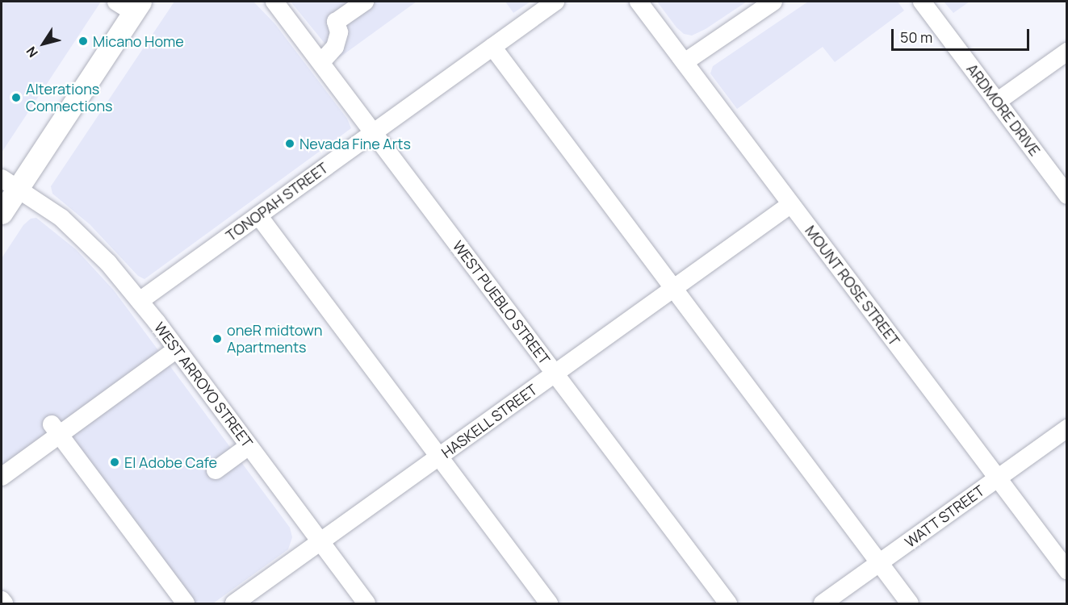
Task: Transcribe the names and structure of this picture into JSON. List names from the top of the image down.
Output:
{
  "streets": {
    "street": [
      "ARDMORE DRIVE",
      "TONOPAH STREET",
      "MOUNT ROSE STREET",
      "WEST PUEBLO STREET",
      "WEST ARROYO STREET",
      "HASKELL STREET",
      "WATT STREET"
    ]
  },
  "crossings": [
    ["TONOPAH STREET", "WEST PUEBLO STREET"],
    ["TONOPAH STREET", "WEST ARROYO STREET"],
    ["MOUNT ROSE STREET", "HASKELL STREET"],
    ["MOUNT ROSE STREET", "WATT STREET"],
    ["WEST PUEBLO STREET", "HASKELL STREET"],
    ["WEST ARROYO STREET", "HASKELL STREET"]
  ],
  "places": [
    "Micano Home",
    "Alterations Connections",
    "Nevada Fine Arts",
    "oneR midtown Apartments",
    "El Adobe Cafe"
  ],
  "scale_bar": "50 m",
  "north": "bottom left"
}
